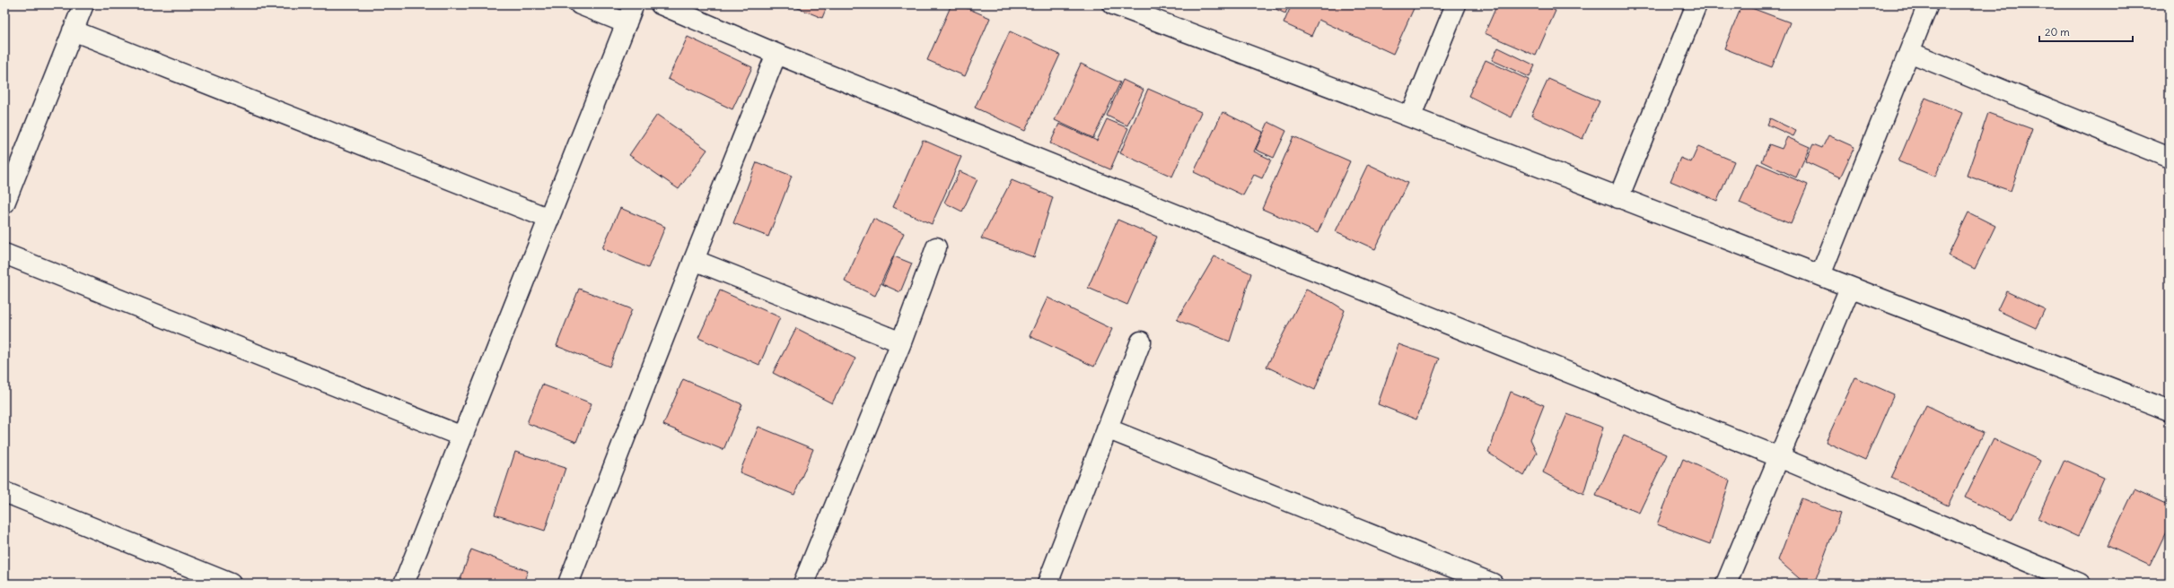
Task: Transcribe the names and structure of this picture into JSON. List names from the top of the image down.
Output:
{
  "scale_bar": "20 m"
}
